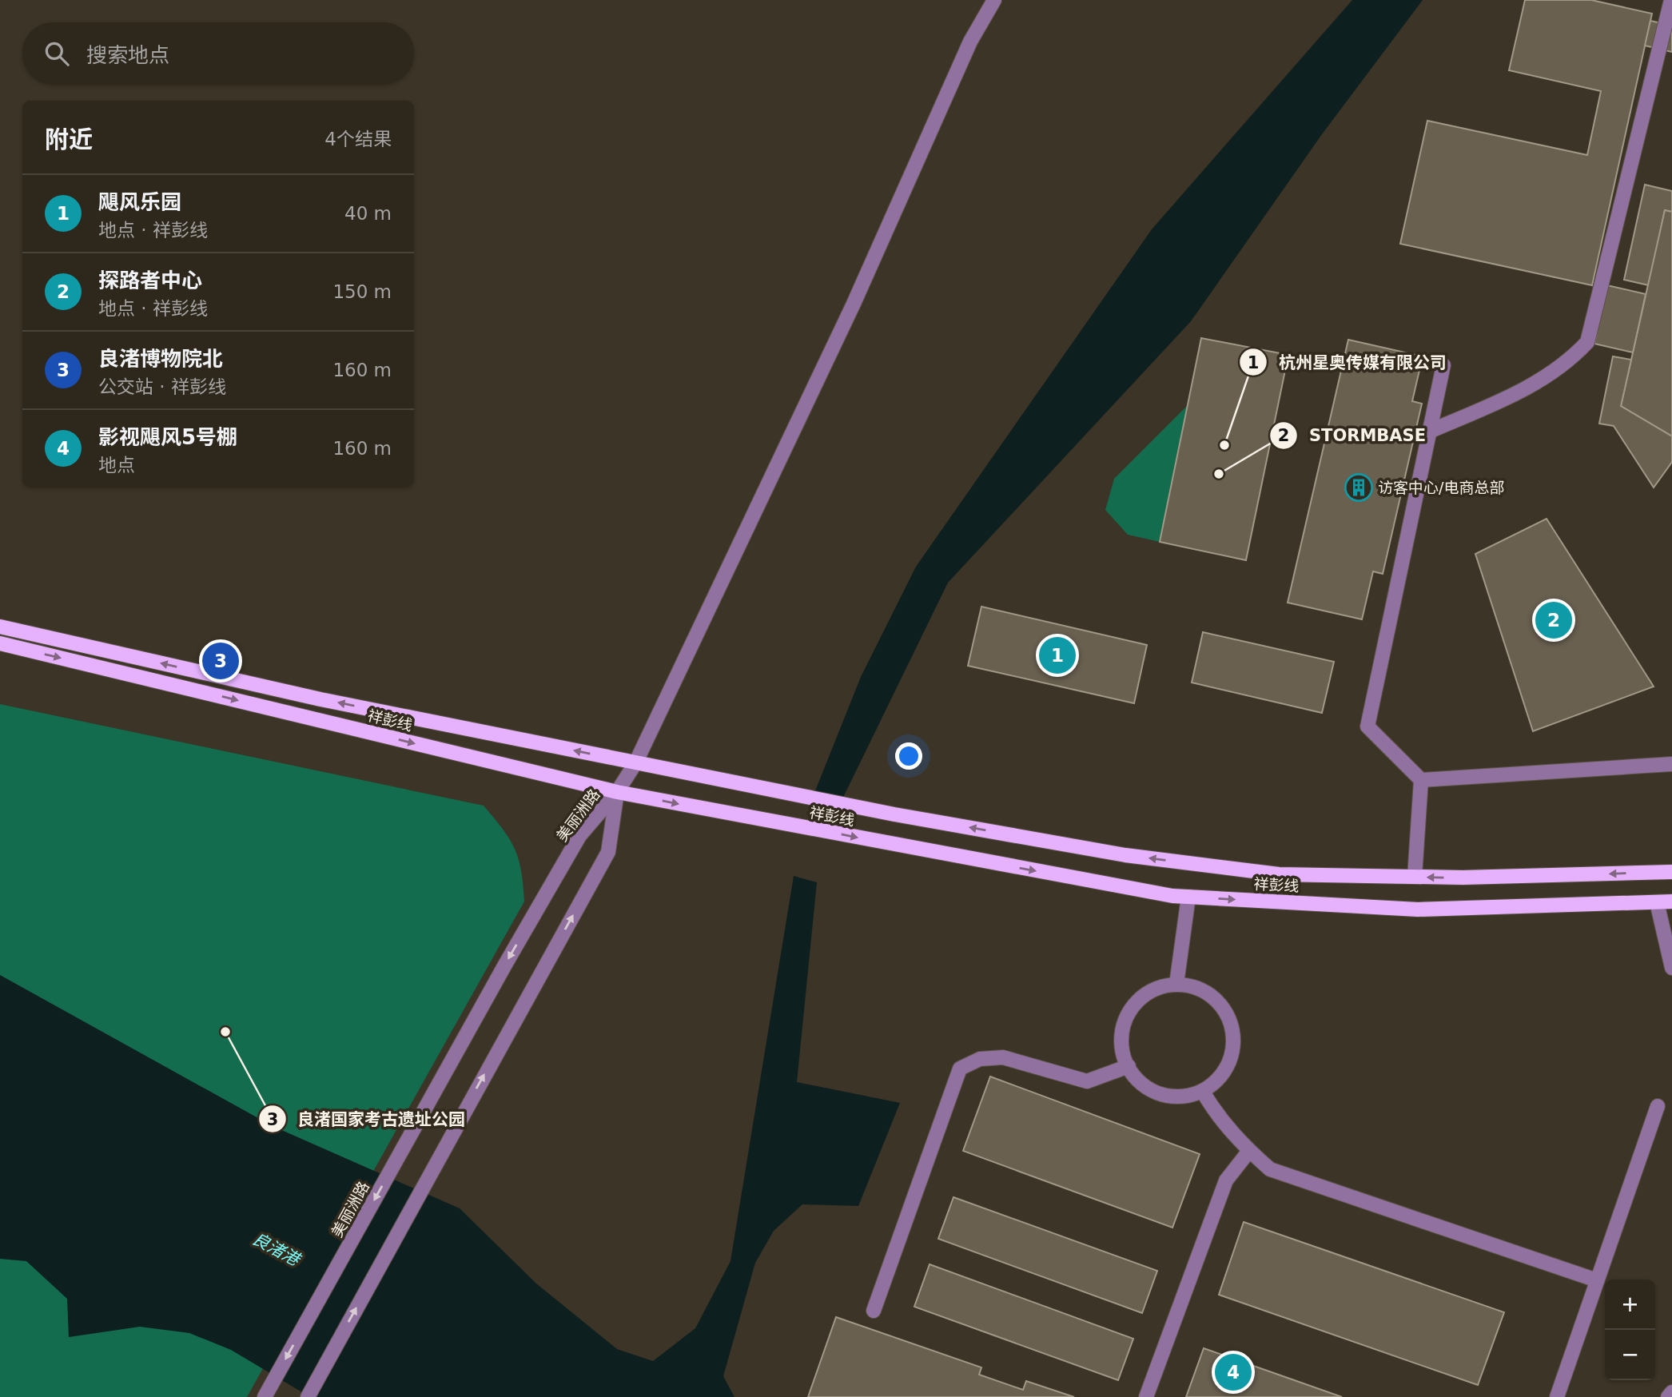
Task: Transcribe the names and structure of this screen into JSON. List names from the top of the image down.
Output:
{
  "streets": {
    "main road": ["祥彭线"],
    "street": ["美丽洲路"]
  },
  "crossings": [
    ["祥彭线", "美丽洲路"]
  ],
  "water": ["良渚港"],
  "places": {
    "other": ["杭州星奥传媒有限公司", "STORMBASE", "良渚国家考古遗址公园"],
    "building": ["访客中心/电商总部"]
  },
  "page": {
    "search": "搜索地点",
    "heading": ["附近", "4个结果"],
    "list": [
      {
        "mark": "1",
        "name": "飓风乐园",
        "note": "地点 · 祥彭线",
        "value": "40 m"
      },
      {
        "mark": "2",
        "name": "探路者中心",
        "note": "地点 · 祥彭线",
        "value": "150 m"
      },
      {
        "mark": "3",
        "name": "良渚博物院北",
        "note": "公交站 · 祥彭线",
        "value": "160 m"
      },
      {
        "mark": "4",
        "name": "影视飓风5号棚",
        "note": "地点",
        "value": "160 m"
      }
    ],
    "pins": [
      "2",
      "1",
      "3",
      "4"
    ],
    "map_buttons": ["+", "−"]
  }
}
